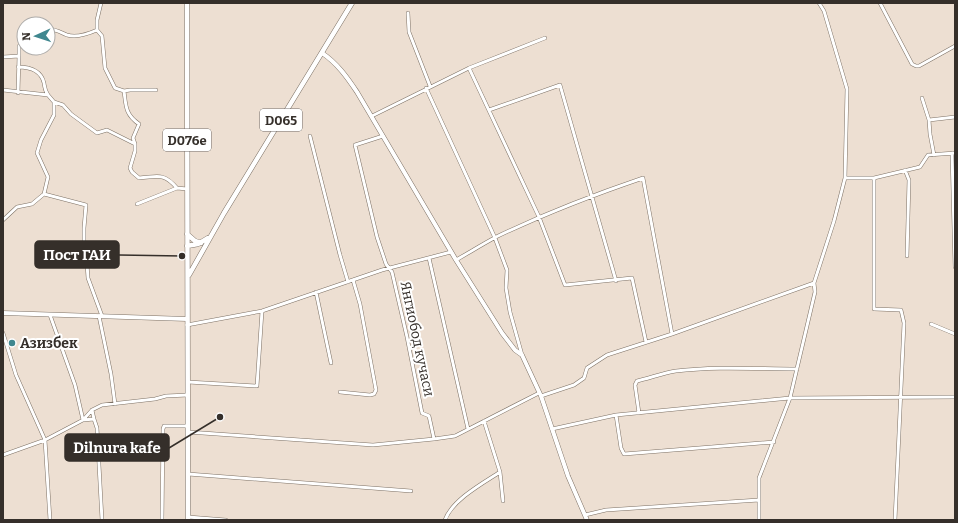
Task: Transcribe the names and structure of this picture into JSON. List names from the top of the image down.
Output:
{
  "streets": {
    "main road": ["D065", "D076e"],
    "street": ["Янгиобод кучаси"]
  },
  "crossings": [
    ["D065", "D076e"]
  ],
  "places": ["Пост ГАИ", "Азизбек", "Dilnura kafe"],
  "north": "left"
}
